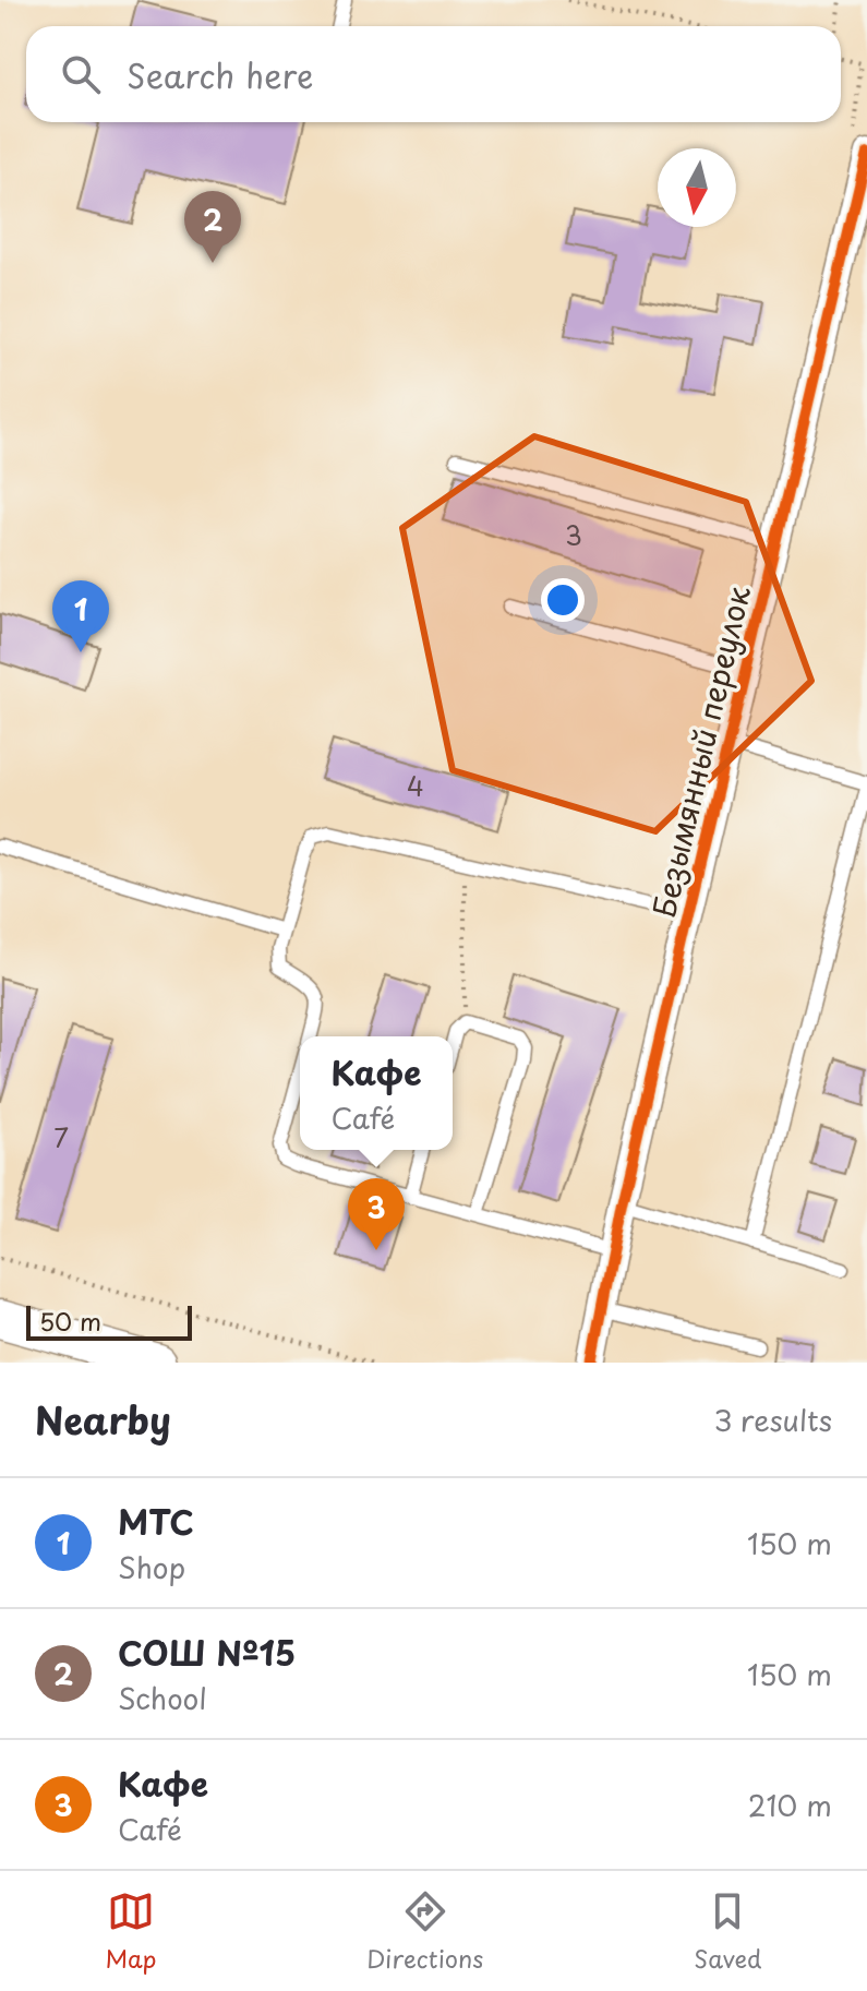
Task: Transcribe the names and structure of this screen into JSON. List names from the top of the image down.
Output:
{
  "streets": {
    "street": ["Безымянный переулок"]
  },
  "house_numbers": ["3", "4", "7"],
  "scale_bar": "50 m",
  "north": "bottom",
  "page": {
    "search": "Search here",
    "pins": ["2", "1", "3"],
    "popup": ["Кафе", "Café"],
    "scale": "50 m",
    "heading": ["Nearby", "3 results"],
    "list": [
      {
        "mark": "1",
        "name": "МТС",
        "note": "Shop",
        "value": "150 m"
      },
      {
        "mark": "2",
        "name": "СОШ №15",
        "note": "School",
        "value": "150 m"
      },
      {
        "mark": "3",
        "name": "Кафе",
        "note": "Café",
        "value": "210 m"
      }
    ],
    "nav": ["Map", "Directions", "Saved"]
  }
}
